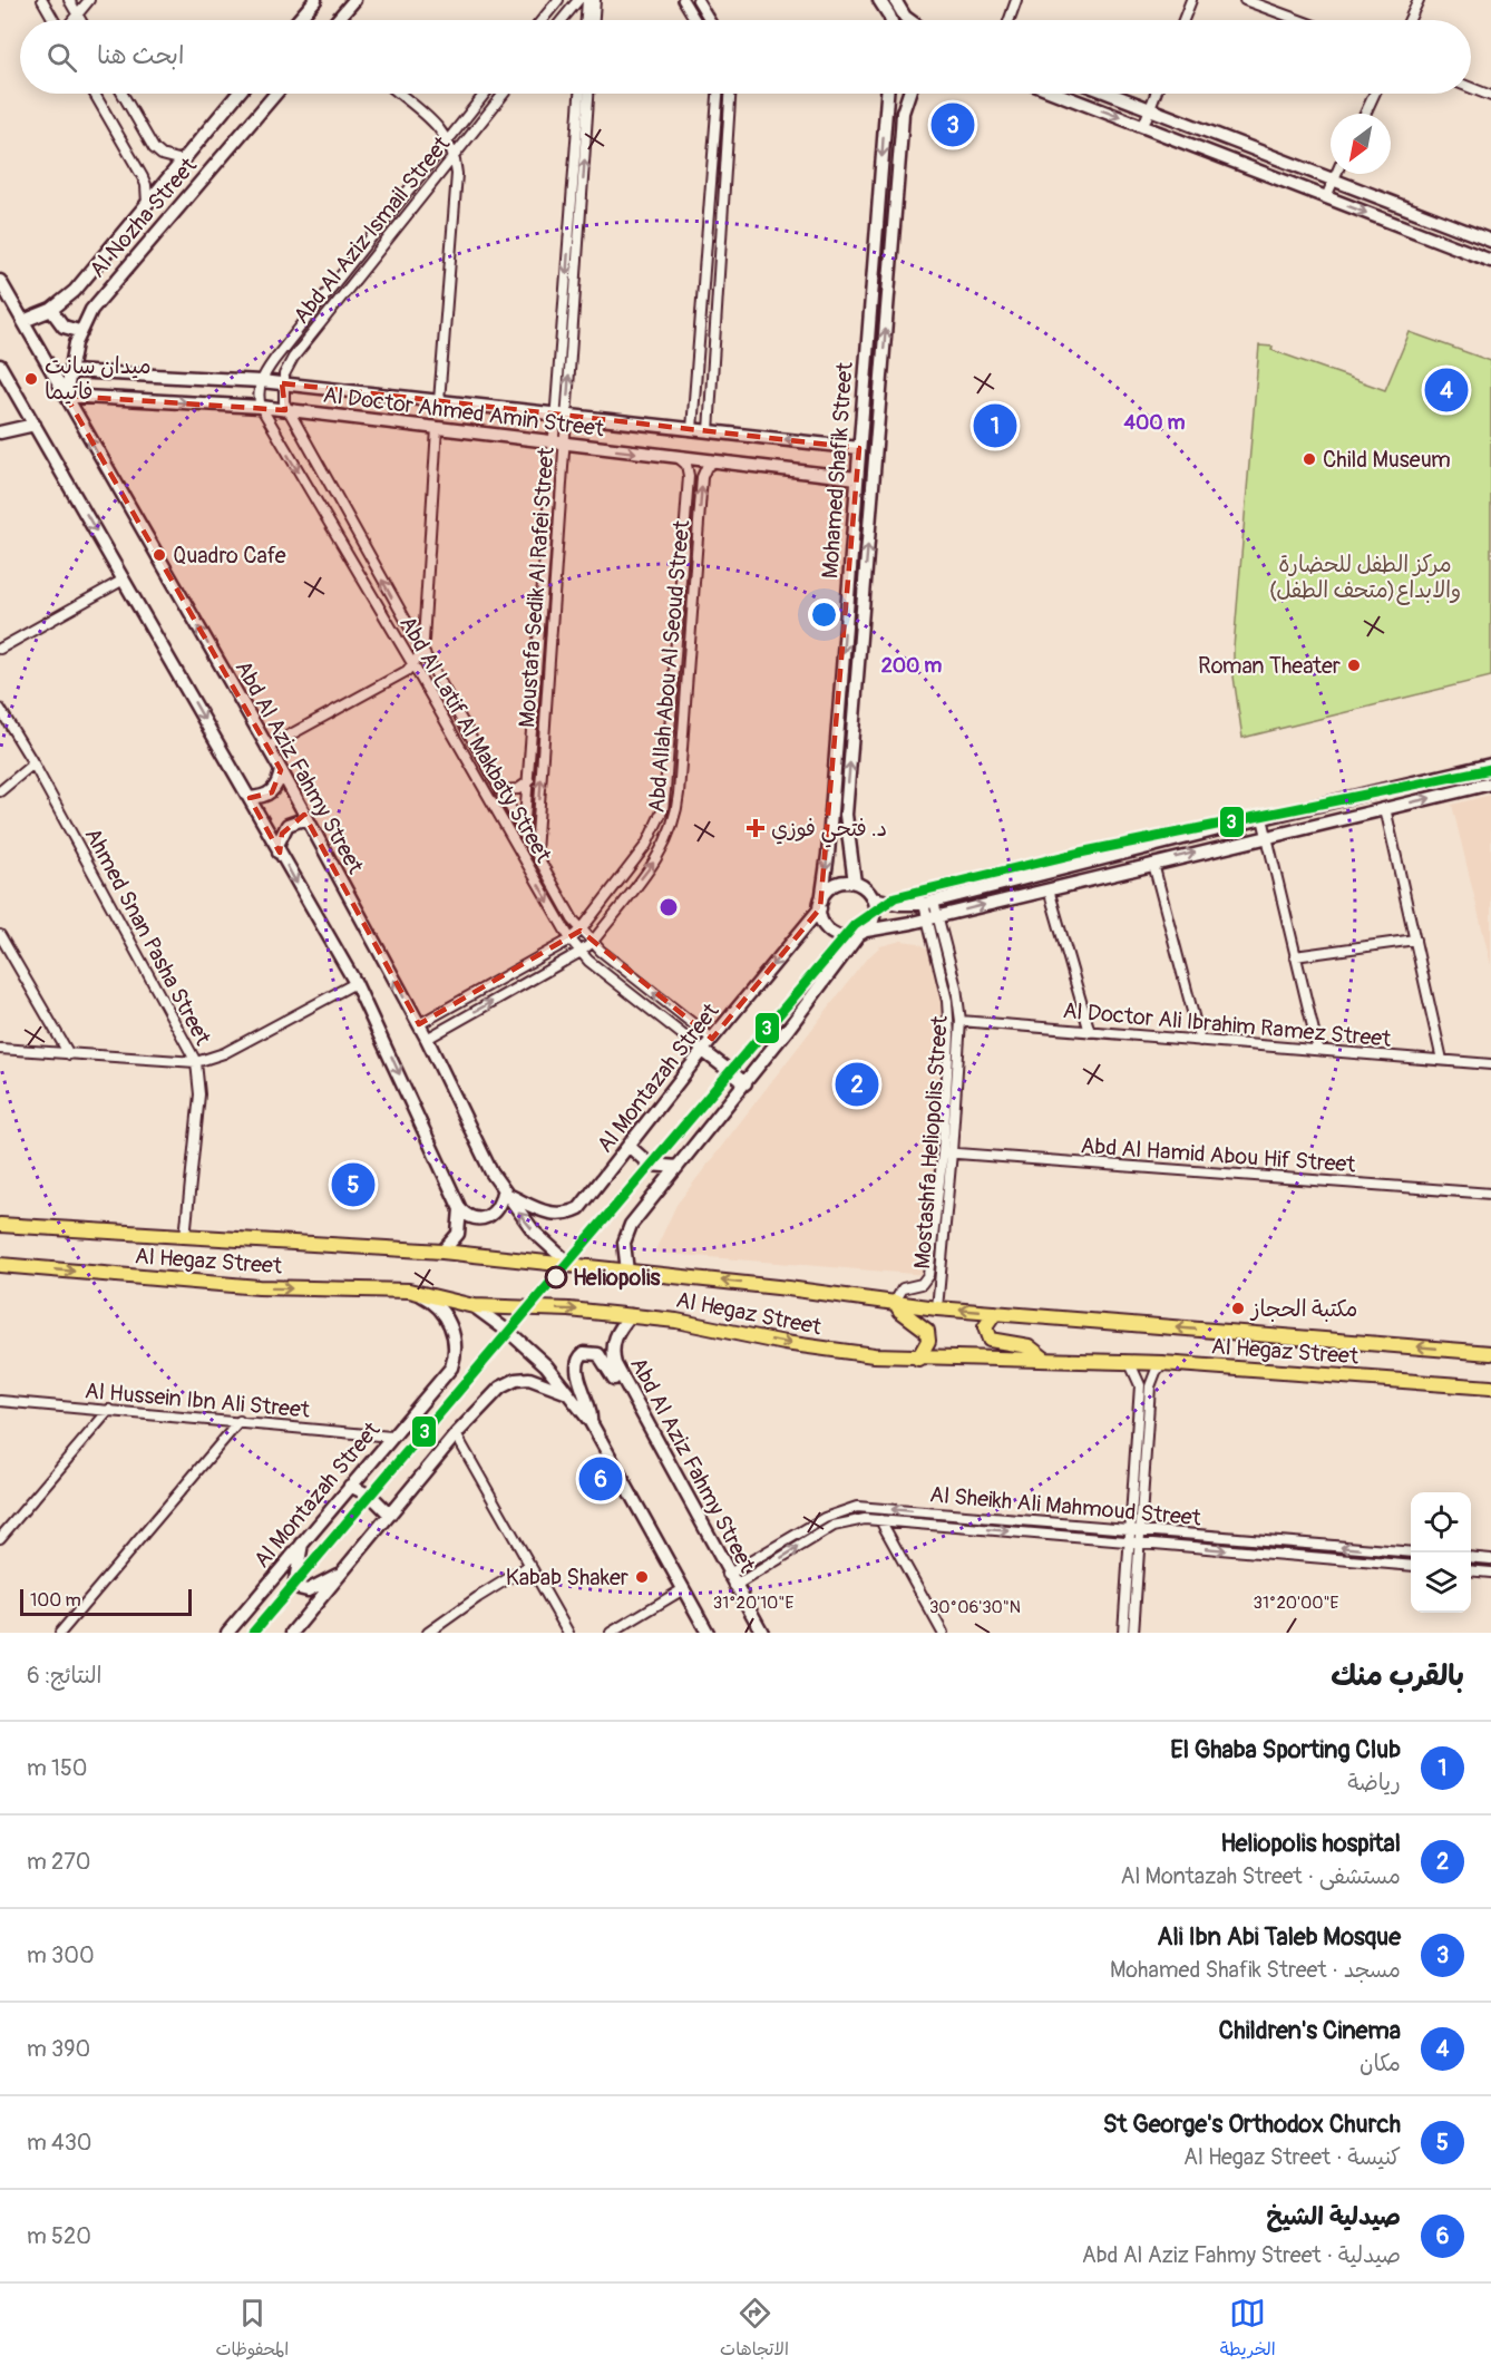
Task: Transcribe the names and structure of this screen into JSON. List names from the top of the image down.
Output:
{
  "streets": {
    "main road": ["Al Hegaz Street"],
    "street": [
      "Al Nozha Street",
      "Abd Al Aziz Ismail Street",
      "Al Doctor Ahmed Amin Street",
      "Mohamed Shafik Street",
      "Moustafa Sedik Al Rafei Street",
      "Abd Allah Abou Al Seoud Street",
      "Abd Al Latif Al Makbaty Street",
      "Abd Al Aziz Fahmy Street",
      "Ahmed Snan Pasha Street",
      "Al Doctor Ali Ibrahim Ramez Street",
      "Al Montazah Street",
      "Mostashfa Heliopolis Street",
      "Abd Al Hamid Abou Hif Street",
      "Al Hussein Ibn Ali Street",
      "Al Sheikh Ali Mahmoud Street"
    ]
  },
  "crossings": [
    ["Al Nozha Street", "Al Doctor Ahmed Amin Street"],
    ["Al Nozha Street", "Abd Al Aziz Fahmy Street"],
    ["Abd Al Aziz Ismail Street", "Al Doctor Ahmed Amin Street"],
    ["Al Doctor Ahmed Amin Street", "Mohamed Shafik Street"],
    ["Al Doctor Ahmed Amin Street", "Moustafa Sedik Al Rafei Street"],
    ["Al Doctor Ahmed Amin Street", "Abd Allah Abou Al Seoud Street"],
    ["Al Doctor Ahmed Amin Street", "Abd Al Latif Al Makbaty Street"],
    ["Al Doctor Ahmed Amin Street", "Abd Al Aziz Fahmy Street"],
    ["Mohamed Shafik Street", "Al Montazah Street"],
    ["Moustafa Sedik Al Rafei Street", "Abd Al Latif Al Makbaty Street"],
    ["Abd Allah Abou Al Seoud Street", "Abd Al Latif Al Makbaty Street"],
    ["Abd Allah Abou Al Seoud Street", "Abd Al Aziz Fahmy Street"],
    ["Abd Al Latif Al Makbaty Street", "Al Montazah Street"],
    ["Abd Al Aziz Fahmy Street", "Al Montazah Street"],
    ["Abd Al Aziz Fahmy Street", "Al Hegaz Street"],
    ["Abd Al Aziz Fahmy Street", "Al Sheikh Ali Mahmoud Street"],
    ["Ahmed Snan Pasha Street", "Al Hegaz Street"],
    ["Al Doctor Ali Ibrahim Ramez Street", "Mostashfa Heliopolis Street"],
    ["Al Montazah Street", "Al Hegaz Street"],
    ["Al Montazah Street", "Al Hussein Ibn Ali Street"],
    ["Mostashfa Heliopolis Street", "Abd Al Hamid Abou Hif Street"],
    ["Mostashfa Heliopolis Street", "Al Hegaz Street"]
  ],
  "parks": ["مركز الطفل للحضارة والابداع(متحف الطفل)"],
  "places": {
    "other": [
      "ميدان سانت فاتيما",
      "Child Museum",
      "Quadro Cafe",
      "Roman Theater",
      "Heliopolis",
      "مكتبة الحجاز",
      "Kabab Shaker"
    ],
    "health": ["د. فتحي فوزي"]
  },
  "lines": ["transit line 3"],
  "scale_bar": "100 m",
  "north": "bottom left",
  "page": {
    "search": "ابحث هنا",
    "pins": [
      "3",
      "4",
      "1",
      "2",
      "5",
      "6"
    ],
    "scale": "100 m",
    "heading": ["بالقرب منك", "النتائج: 6"],
    "list": [
      {
        "mark": "1",
        "name": "El Ghaba Sporting Club",
        "note": "رياضة",
        "value": "150 m"
      },
      {
        "mark": "2",
        "name": "Heliopolis hospital",
        "note": "مستشفى · Al Montazah Street",
        "value": "270 m"
      },
      {
        "mark": "3",
        "name": "Ali Ibn Abi Taleb Mosque",
        "note": "مسجد · Mohamed Shafik Street",
        "value": "300 m"
      },
      {
        "mark": "4",
        "name": "Children's Cinema",
        "note": "مكان",
        "value": "390 m"
      },
      {
        "mark": "5",
        "name": "St George's Orthodox Church",
        "note": "كنيسة · Al Hegaz Street",
        "value": "430 m"
      },
      {
        "mark": "6",
        "name": "صيدلية الشيخ",
        "note": "صيدلية · Abd Al Aziz Fahmy Street",
        "value": "520 m"
      }
    ],
    "nav": ["الخريطة", "الاتجاهات", "المحفوظات"]
  },
  "coordinates": ["31°20'10\"E", "31°20'00\"E", "30°06'30\"N"],
  "rings": ["400 m", "200 m"]
}
